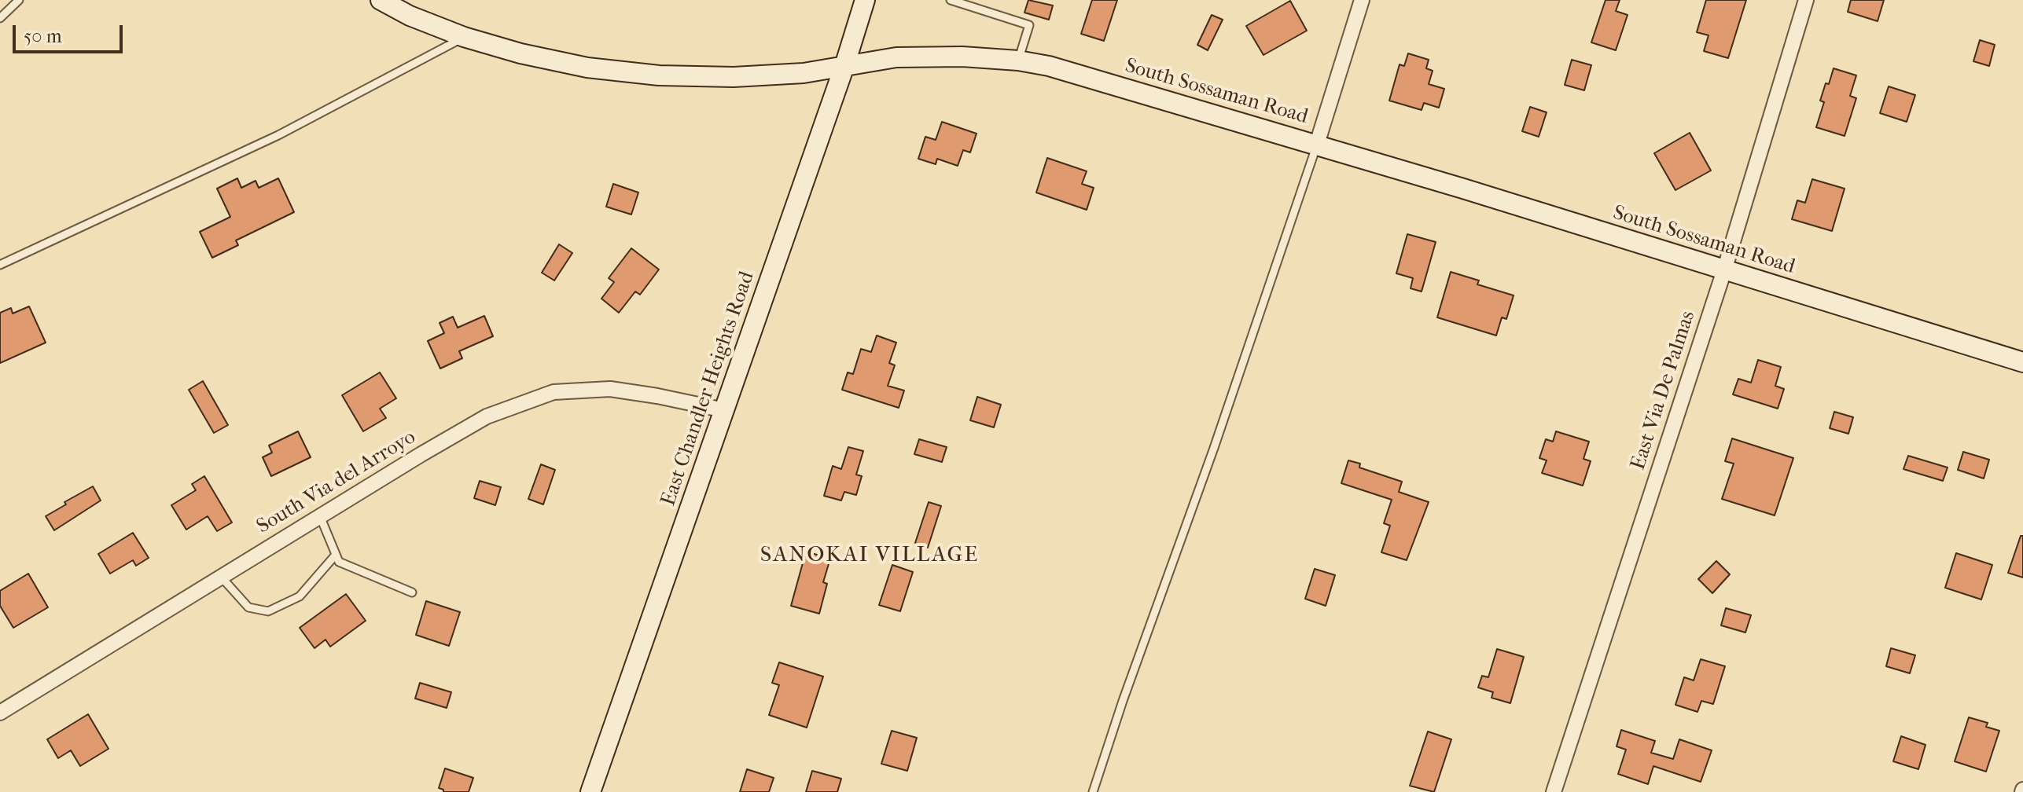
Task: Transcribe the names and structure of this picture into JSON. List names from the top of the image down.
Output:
{
  "streets": {
    "main road": ["South Sossaman Road", "East Chandler Heights Road"],
    "street": ["East Via De Palmas", "South Via del Arroyo"]
  },
  "crossings": [
    ["South Sossaman Road", "East Chandler Heights Road"],
    ["South Sossaman Road", "East Via De Palmas"],
    ["East Chandler Heights Road", "South Via del Arroyo"]
  ],
  "districts": ["SANOKAI VILLAGE"],
  "scale_bar": "50 m"
}
